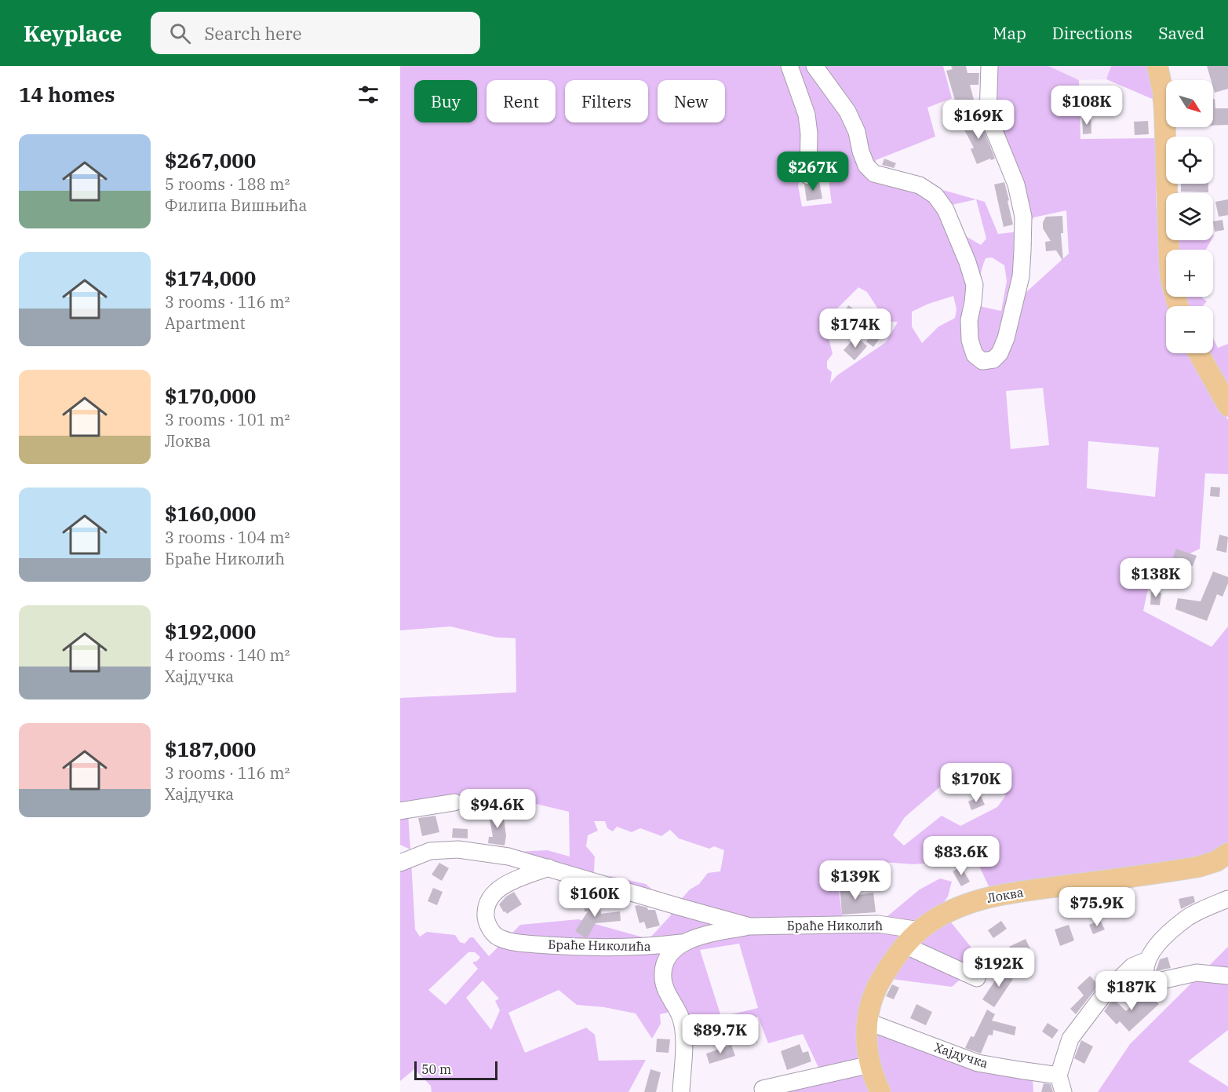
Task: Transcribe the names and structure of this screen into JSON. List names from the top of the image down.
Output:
{
  "streets": {
    "main road": ["Локва"],
    "street": ["Браће Николић", "Браће Николића", "Хајдучка"]
  },
  "crossings": [
    ["Локва", "Браће Николић"],
    ["Локва", "Хајдучка"],
    ["Браће Николић", "Браће Николића"]
  ],
  "scale_bar": "50 m",
  "north": "bottom right",
  "page": {
    "header": "Keyplace",
    "search": "Search here",
    "nav": ["Map", "Directions", "Saved"],
    "heading": "14 homes",
    "map_buttons": ["+", "−"],
    "chip": [
      "Buy",
      "Rent",
      "Filters",
      "New"
    ],
    "price": [
      "$108K",
      "$169K",
      "$267K",
      "$174K",
      "$138K",
      "$170K",
      "$94.6K",
      "$83.6K",
      "$139K",
      "$160K",
      "$75.9K",
      "$192K",
      "$187K",
      "$89.7K"
    ],
    "list": [
      {
        "name": "$267,000",
        "note": "5 rooms · 188 m² · Филипа Вишњића"
      },
      {
        "name": "$174,000",
        "note": "3 rooms · 116 m² · Apartment"
      },
      {
        "name": "$170,000",
        "note": "3 rooms · 101 m² · Локва"
      },
      {
        "name": "$160,000",
        "note": "3 rooms · 104 m² · Браће Николић"
      },
      {
        "name": "$192,000",
        "note": "4 rooms · 140 m² · Хајдучка"
      },
      {
        "name": "$187,000",
        "note": "3 rooms · 116 m² · Хајдучка"
      }
    ],
    "scale": "50 m"
  }
}
